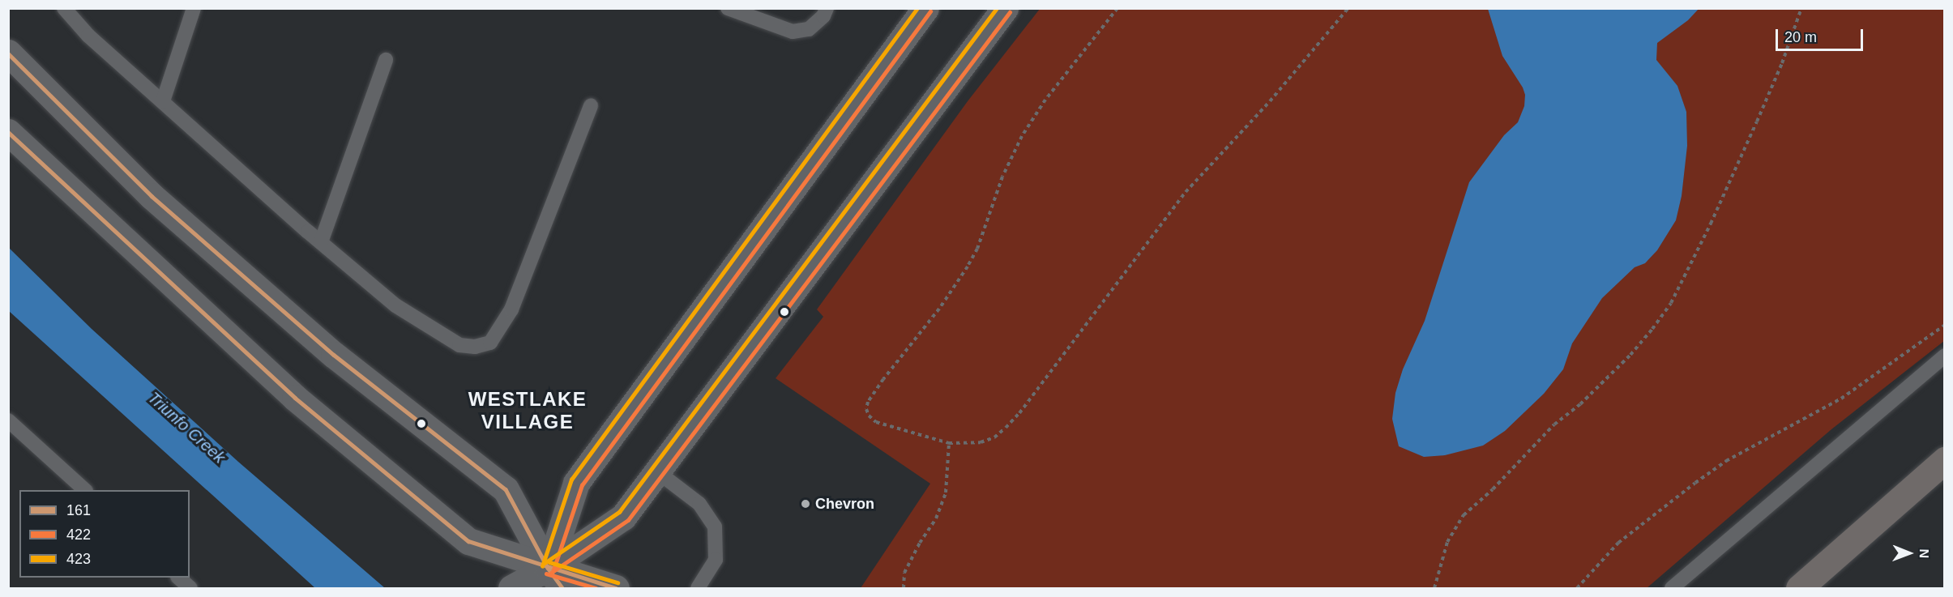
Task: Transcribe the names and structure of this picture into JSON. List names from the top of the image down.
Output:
{
  "districts": ["WESTLAKE VILLAGE"],
  "water": ["Triunfo Creek"],
  "places": ["Chevron"],
  "lines": ["transit line 423", "transit line 422", "transit line 161"],
  "legend": ["161", "422", "423"],
  "scale_bar": "20 m",
  "north": "right"
}
